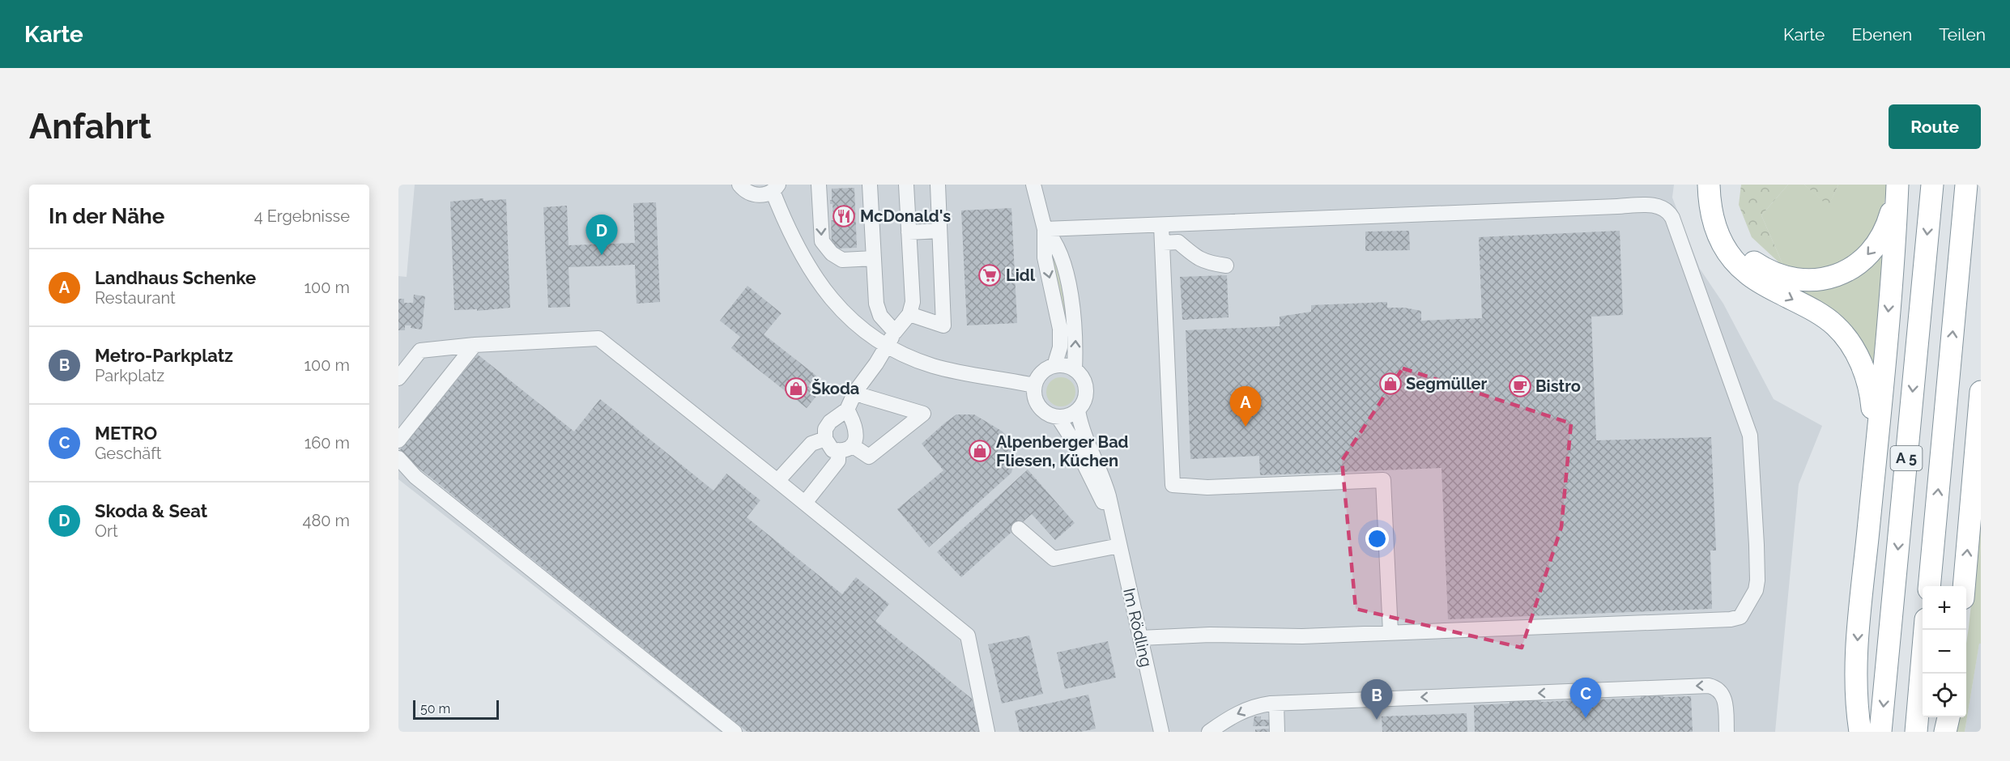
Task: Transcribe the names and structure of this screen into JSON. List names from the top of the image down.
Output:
{
  "streets": {
    "highway": ["A 5"],
    "street": ["Im Rödling"]
  },
  "places": {
    "restaurant": ["McDonald's"],
    "supermarket": ["Lidl"],
    "shop": ["Segmüller", "Škoda", "Alpenberger Bad Fliesen, Küchen"],
    "cafe": ["Bistro"]
  },
  "scale_bar": "50 m",
  "page": {
    "header": "Karte",
    "nav": ["Karte", "Ebenen", "Teilen"],
    "buttons": "Route",
    "title": "Anfahrt",
    "heading": ["In der Nähe", "4 Ergebnisse"],
    "pins": [
      "D",
      "A",
      "C",
      "B"
    ],
    "list": [
      {
        "mark": "A",
        "name": "Landhaus Schenke",
        "note": "Restaurant",
        "value": "100 m"
      },
      {
        "mark": "B",
        "name": "Metro-Parkplatz",
        "note": "Parkplatz",
        "value": "100 m"
      },
      {
        "mark": "C",
        "name": "METRO",
        "note": "Geschäft",
        "value": "160 m"
      },
      {
        "mark": "D",
        "name": "Skoda & Seat",
        "note": "Ort",
        "value": "480 m"
      }
    ],
    "map_buttons": ["+", "−"],
    "scale": "50 m"
  }
}
